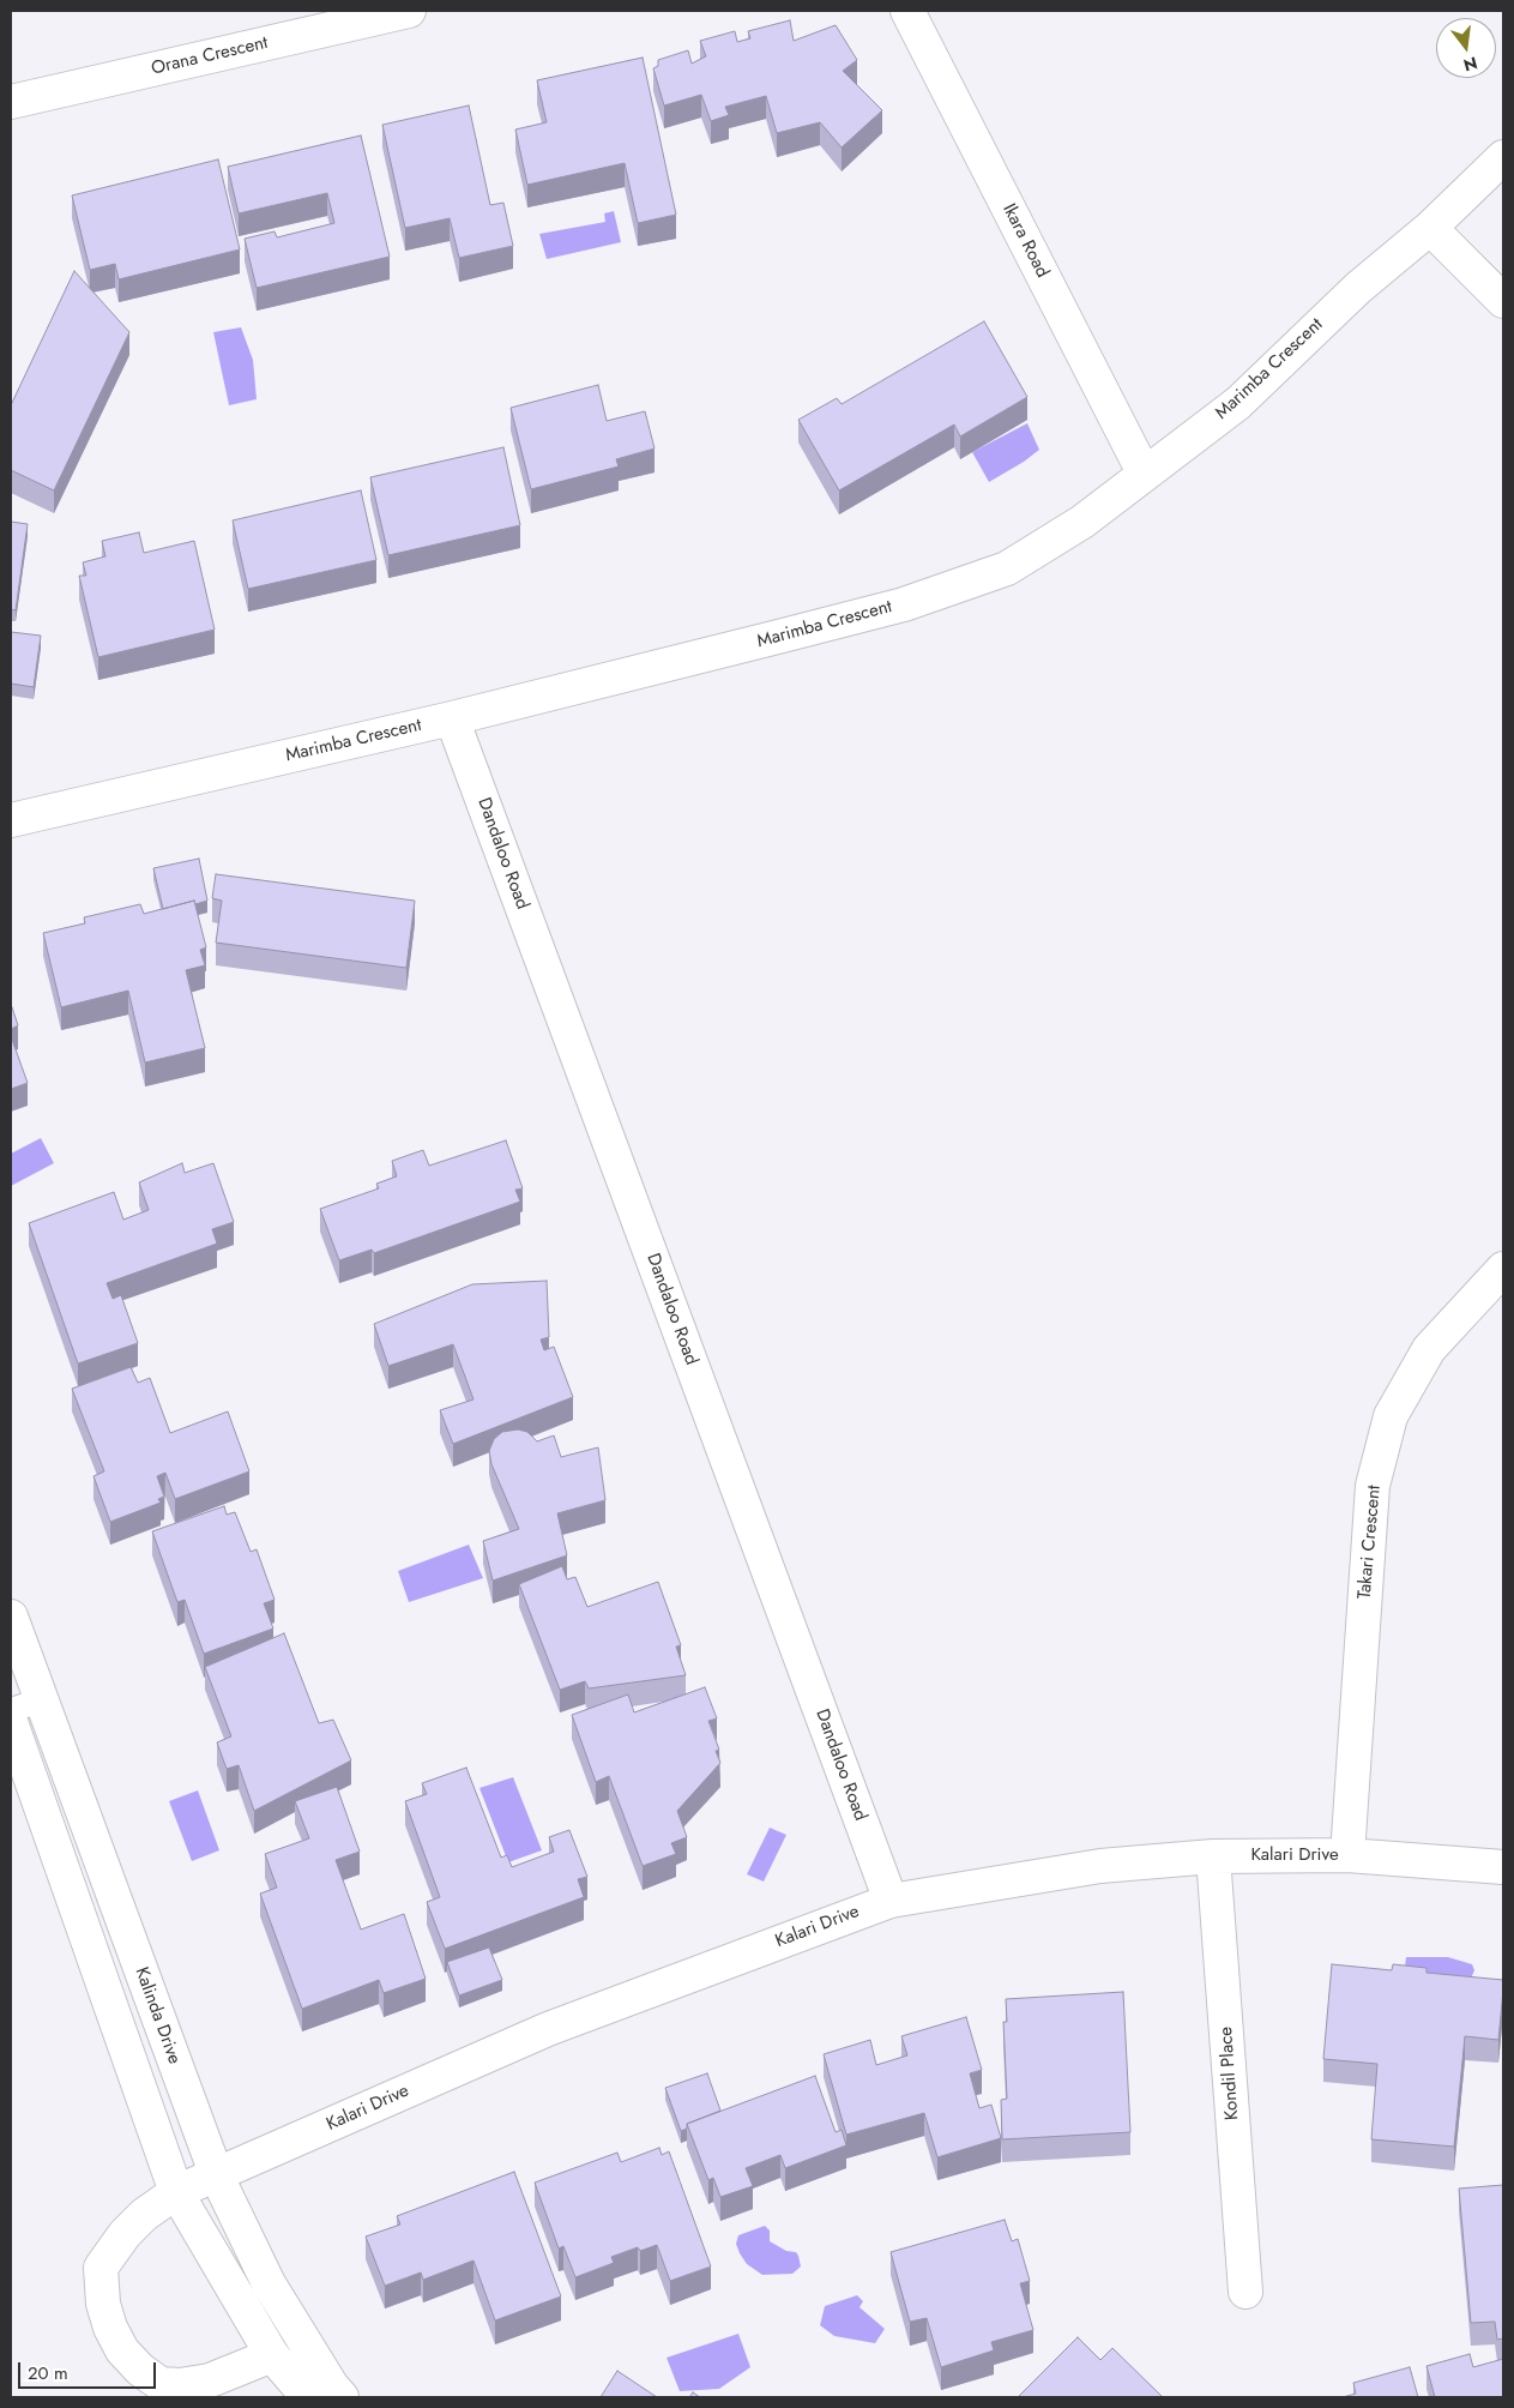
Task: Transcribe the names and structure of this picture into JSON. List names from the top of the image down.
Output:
{
  "streets": {
    "street": [
      "Orana Crescent",
      "Ikara Road",
      "Marimba Crescent",
      "Dandaloo Road",
      "Takari Crescent",
      "Kalari Drive",
      "Kalinda Drive",
      "Kondil Place"
    ]
  },
  "crossings": [
    ["Ikara Road", "Marimba Crescent"],
    ["Marimba Crescent", "Dandaloo Road"],
    ["Dandaloo Road", "Kalari Drive"],
    ["Takari Crescent", "Kalari Drive"],
    ["Kalari Drive", "Kalinda Drive"],
    ["Kalari Drive", "Kondil Place"]
  ],
  "scale_bar": "20 m",
  "north": "bottom"
}
